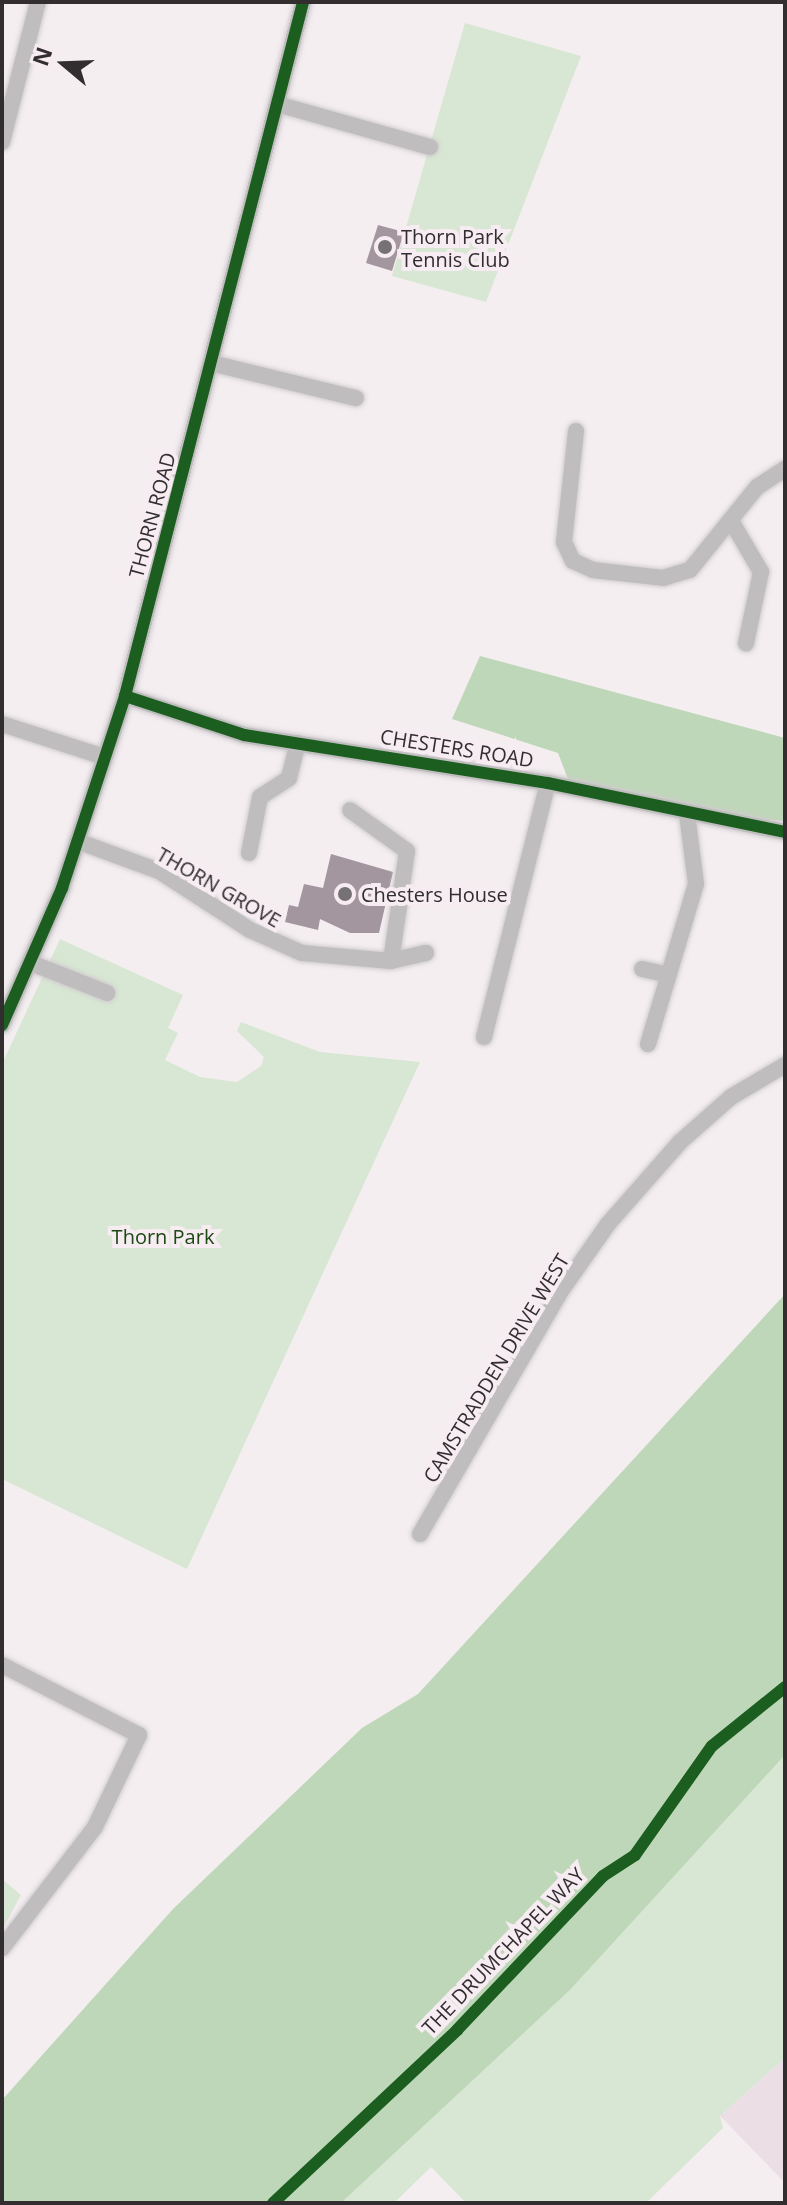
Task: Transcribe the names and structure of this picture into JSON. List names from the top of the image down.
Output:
{
  "streets": {
    "street": [
      "THORN ROAD",
      "CHESTERS ROAD",
      "THORN GROVE",
      "CAMSTRADDEN DRIVE WEST"
    ],
    "cycle path": ["THE DRUMCHAPEL WAY"]
  },
  "crossings": [
    ["THORN ROAD", "CHESTERS ROAD"],
    ["THORN ROAD", "THORN GROVE"]
  ],
  "parks": ["Thorn Park"],
  "places": ["Thorn Park Tennis Club", "Chesters House"],
  "north": "left"
}
